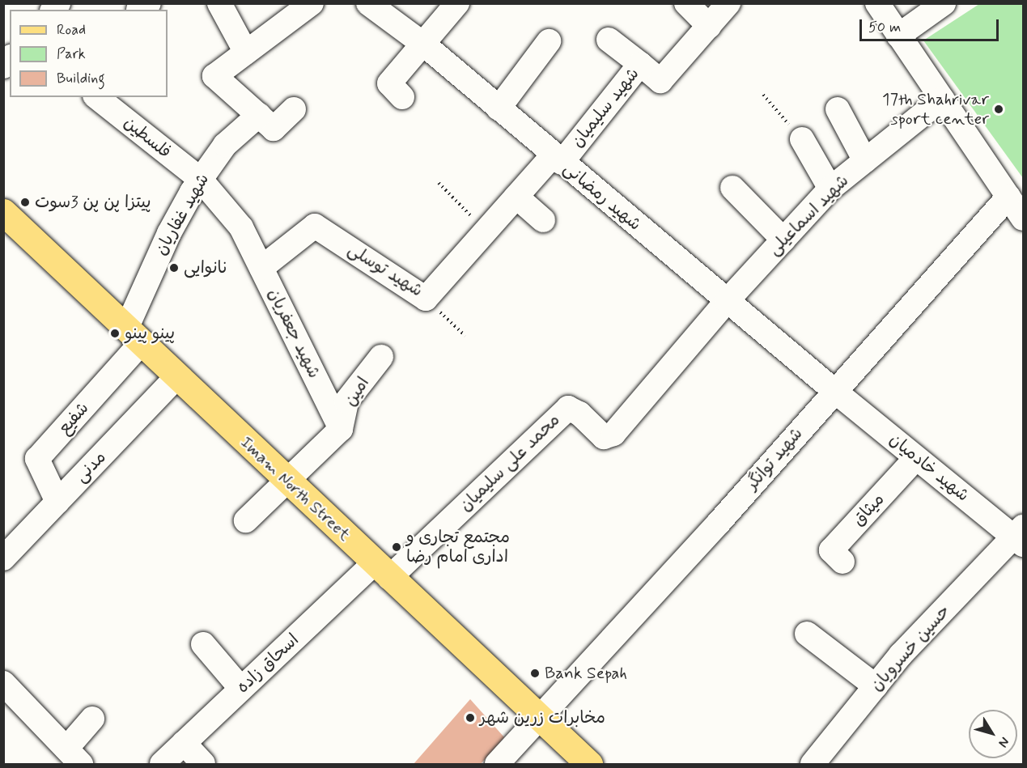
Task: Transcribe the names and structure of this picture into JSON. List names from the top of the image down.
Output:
{
  "streets": {
    "main road": ["Imam North Street"],
    "street": [
      "شهید سلیمیان",
      "فلسطین",
      "شهید رمضانی",
      "شهید غفاریان",
      "شهید اسماعیلی",
      "شهید توسلی",
      "شهید جعفریان",
      "امین",
      "شفیع",
      "شهید توانگر",
      "محمد علی سلیمیان",
      "مدنی",
      "شهید خادمیان",
      "میثاق",
      "حسین خسرویان",
      "اسحاق زاده"
    ]
  },
  "crossings": [
    ["شهید سلیمیان", "شهید رمضانی"],
    ["شهید سلیمیان", "شهید توسلی"],
    ["فلسطین", "شهید غفاریان"],
    ["فلسطین", "شهید جعفریان"],
    ["شهید رمضانی", "شهید اسماعیلی"],
    ["شهید رمضانی", "شهید توسلی"],
    ["شهید رمضانی", "شهید توانگر"],
    ["شهید رمضانی", "محمد علی سلیمیان"],
    ["شهید رمضانی", "شهید خادمیان"],
    ["شهید غفاریان", "شهید جعفریان"],
    ["شهید غفاریان", "شفیع"],
    ["شهید غفاریان", "Imam North Street"],
    ["شهید اسماعیلی", "محمد علی سلیمیان"],
    ["شهید توسلی", "شهید جعفریان"],
    ["شهید جعفریان", "امین"],
    ["شفیع", "مدنی"],
    ["شفیع", "Imam North Street"],
    ["شهید توانگر", "شهید خادمیان"],
    ["شهید توانگر", "Imam North Street"],
    ["محمد علی سلیمیان", "Imam North Street"],
    ["محمد علی سلیمیان", "اسحاق زاده"],
    ["مدنی", "Imam North Street"],
    ["شهید خادمیان", "میثاق"],
    ["شهید خادمیان", "حسین خسرویان"],
    ["Imam North Street", "اسحاق زاده"]
  ],
  "places": [
    "17th Shahrivar sport center",
    "پیتزا پن پن 3سوت",
    "نانوایی",
    "پینو پینو",
    "مجتمع تجاری و اداری امام رضا",
    "Bank Sepah",
    "مخابرات زرین شهر"
  ],
  "legend": ["Road", "Park", "Building"],
  "scale_bar": "50 m",
  "north": "bottom right"
}
